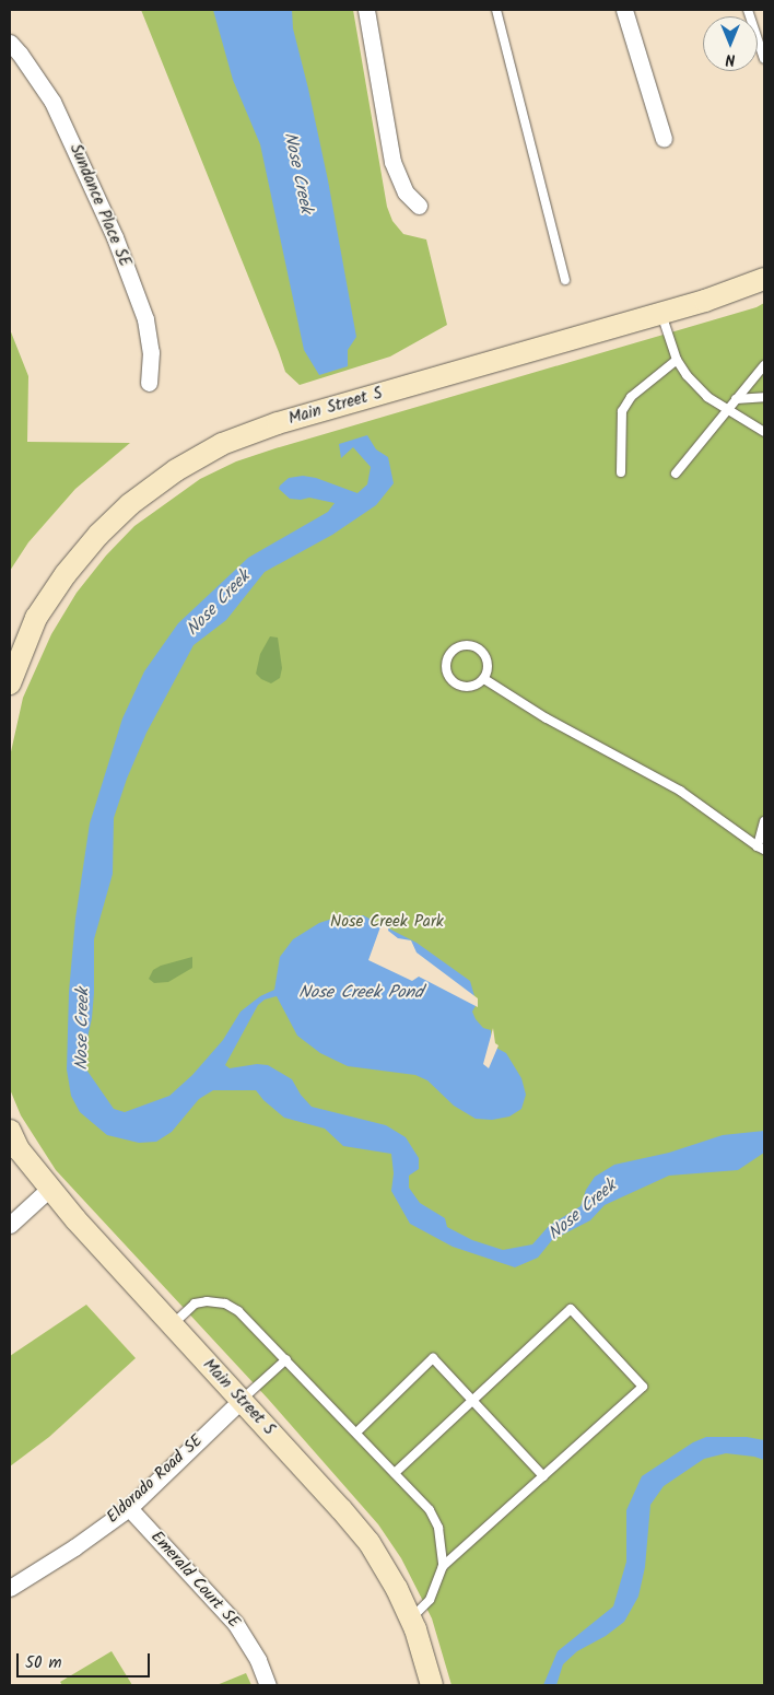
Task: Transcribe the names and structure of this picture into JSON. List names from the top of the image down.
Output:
{
  "streets": {
    "main road": ["Main Street S"],
    "street": ["Sundance Place SE", "Eldorado Road SE", "Emerald Court SE"]
  },
  "crossings": [
    ["Main Street S", "Eldorado Road SE"],
    ["Eldorado Road SE", "Emerald Court SE"]
  ],
  "water": ["Nose Creek", "Nose Creek Pond"],
  "parks": ["Nose Creek Park"],
  "scale_bar": "50 m",
  "north": "bottom"
}
